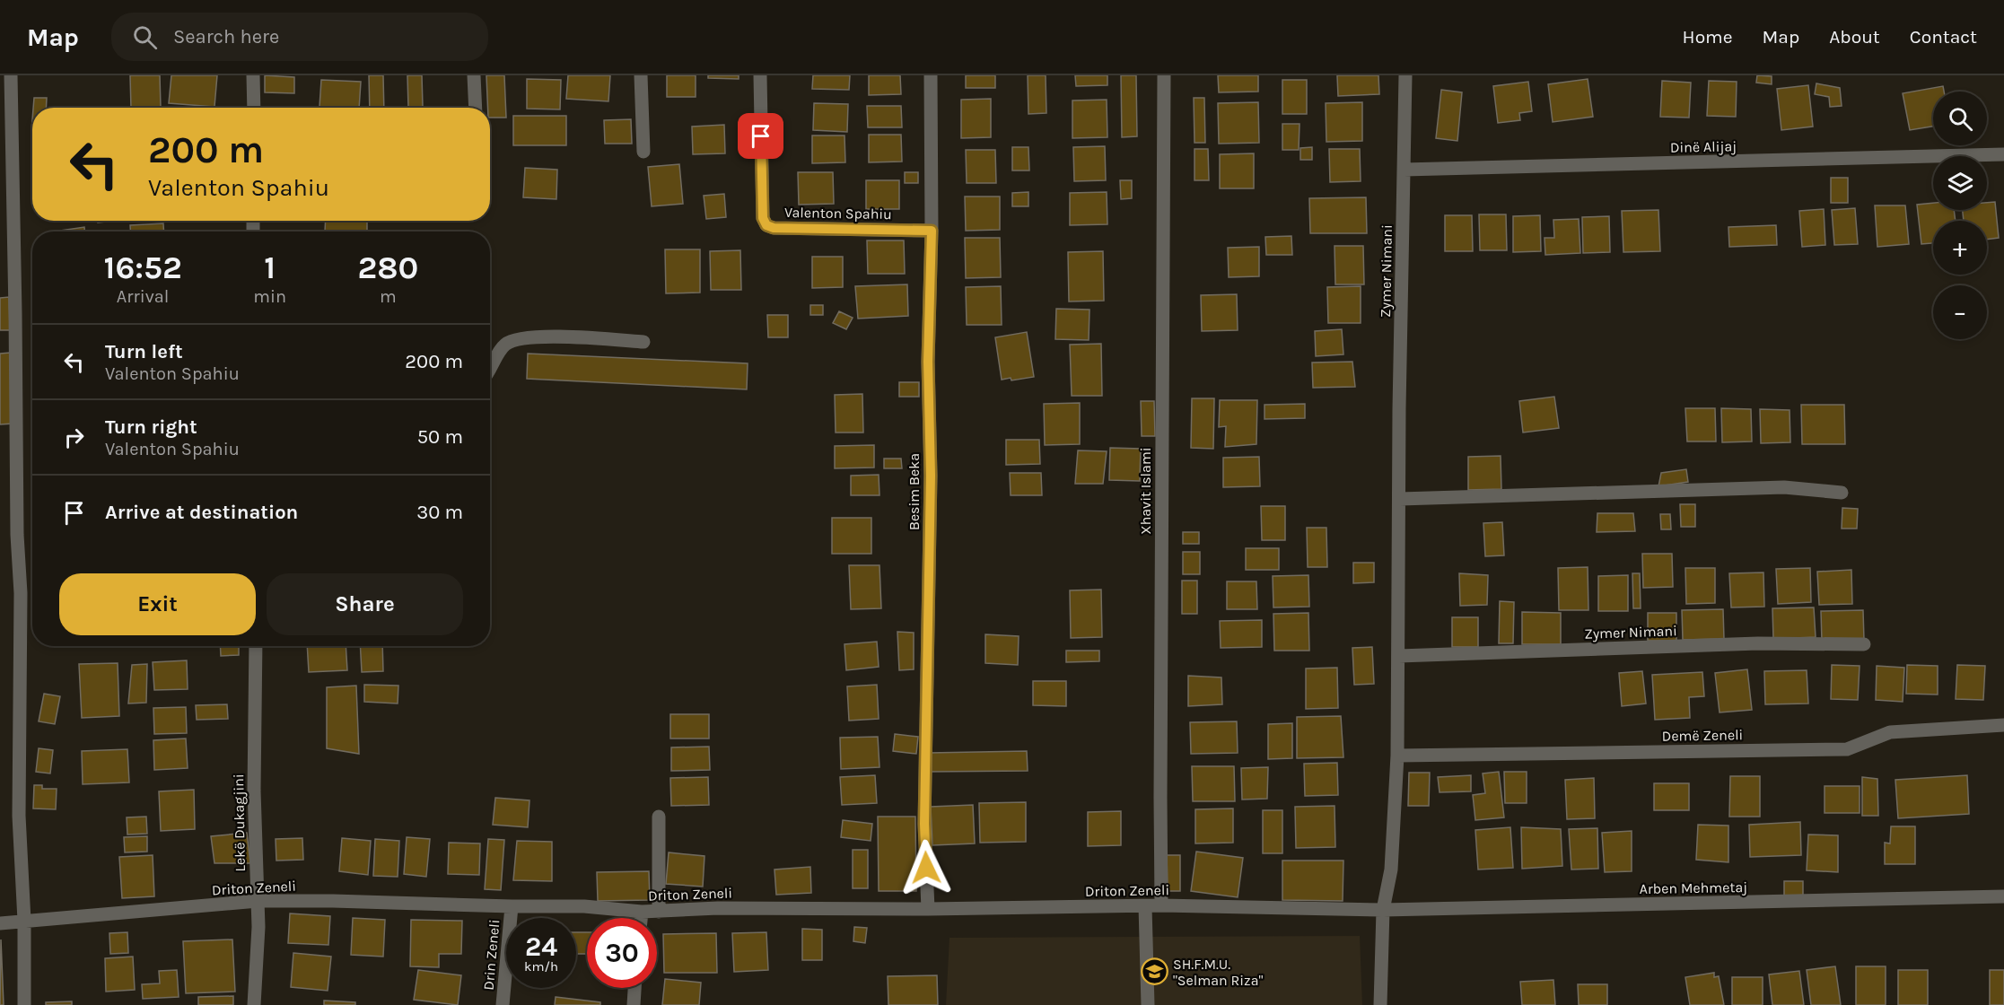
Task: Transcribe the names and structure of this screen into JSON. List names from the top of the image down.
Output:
{
  "streets": {
    "street": [
      "Dinë Alijaj",
      "Valenton Spahiu",
      "Zymer Nimani",
      "Xhavit Islami",
      "Besim Beka",
      "Demë Zeneli",
      "Lekë Dukagjini",
      "Driton Zeneli",
      "Arben Mehmetaj",
      "Drin Zeneli"
    ]
  },
  "crossings": [
    ["Dinë Alijaj", "Zymer Nimani"],
    ["Valenton Spahiu", "Besim Beka"],
    ["Zymer Nimani", "Demë Zeneli"],
    ["Zymer Nimani", "Driton Zeneli"],
    ["Zymer Nimani", "Arben Mehmetaj"],
    ["Xhavit Islami", "Driton Zeneli"],
    ["Besim Beka", "Driton Zeneli"],
    ["Lekë Dukagjini", "Driton Zeneli"],
    ["Driton Zeneli", "Arben Mehmetaj"],
    ["Driton Zeneli", "Drin Zeneli"]
  ],
  "places": {
    "school or university": ["SH.F.M.U. \"Selman Riza\""]
  },
  "page": {
    "header": "Map",
    "search": "Search here",
    "nav": [
      "Home",
      "Map",
      "About",
      "Contact"
    ],
    "map_buttons": ["+", "−"],
    "turn": ["200 m", "Valenton Spahiu"],
    "eta": [
      "16:52",
      "Arrival",
      "1",
      "min",
      "280",
      "m"
    ],
    "list": [
      {
        "name": "Turn left",
        "note": "Valenton Spahiu",
        "value": "200 m"
      },
      {
        "name": "Turn right",
        "note": "Valenton Spahiu",
        "value": "50 m"
      },
      {
        "name": "Arrive at destination",
        "value": "30 m"
      }
    ],
    "buttons": ["Exit", "Share"],
    "speed": "24 km/h",
    "limit": "30"
  }
}
